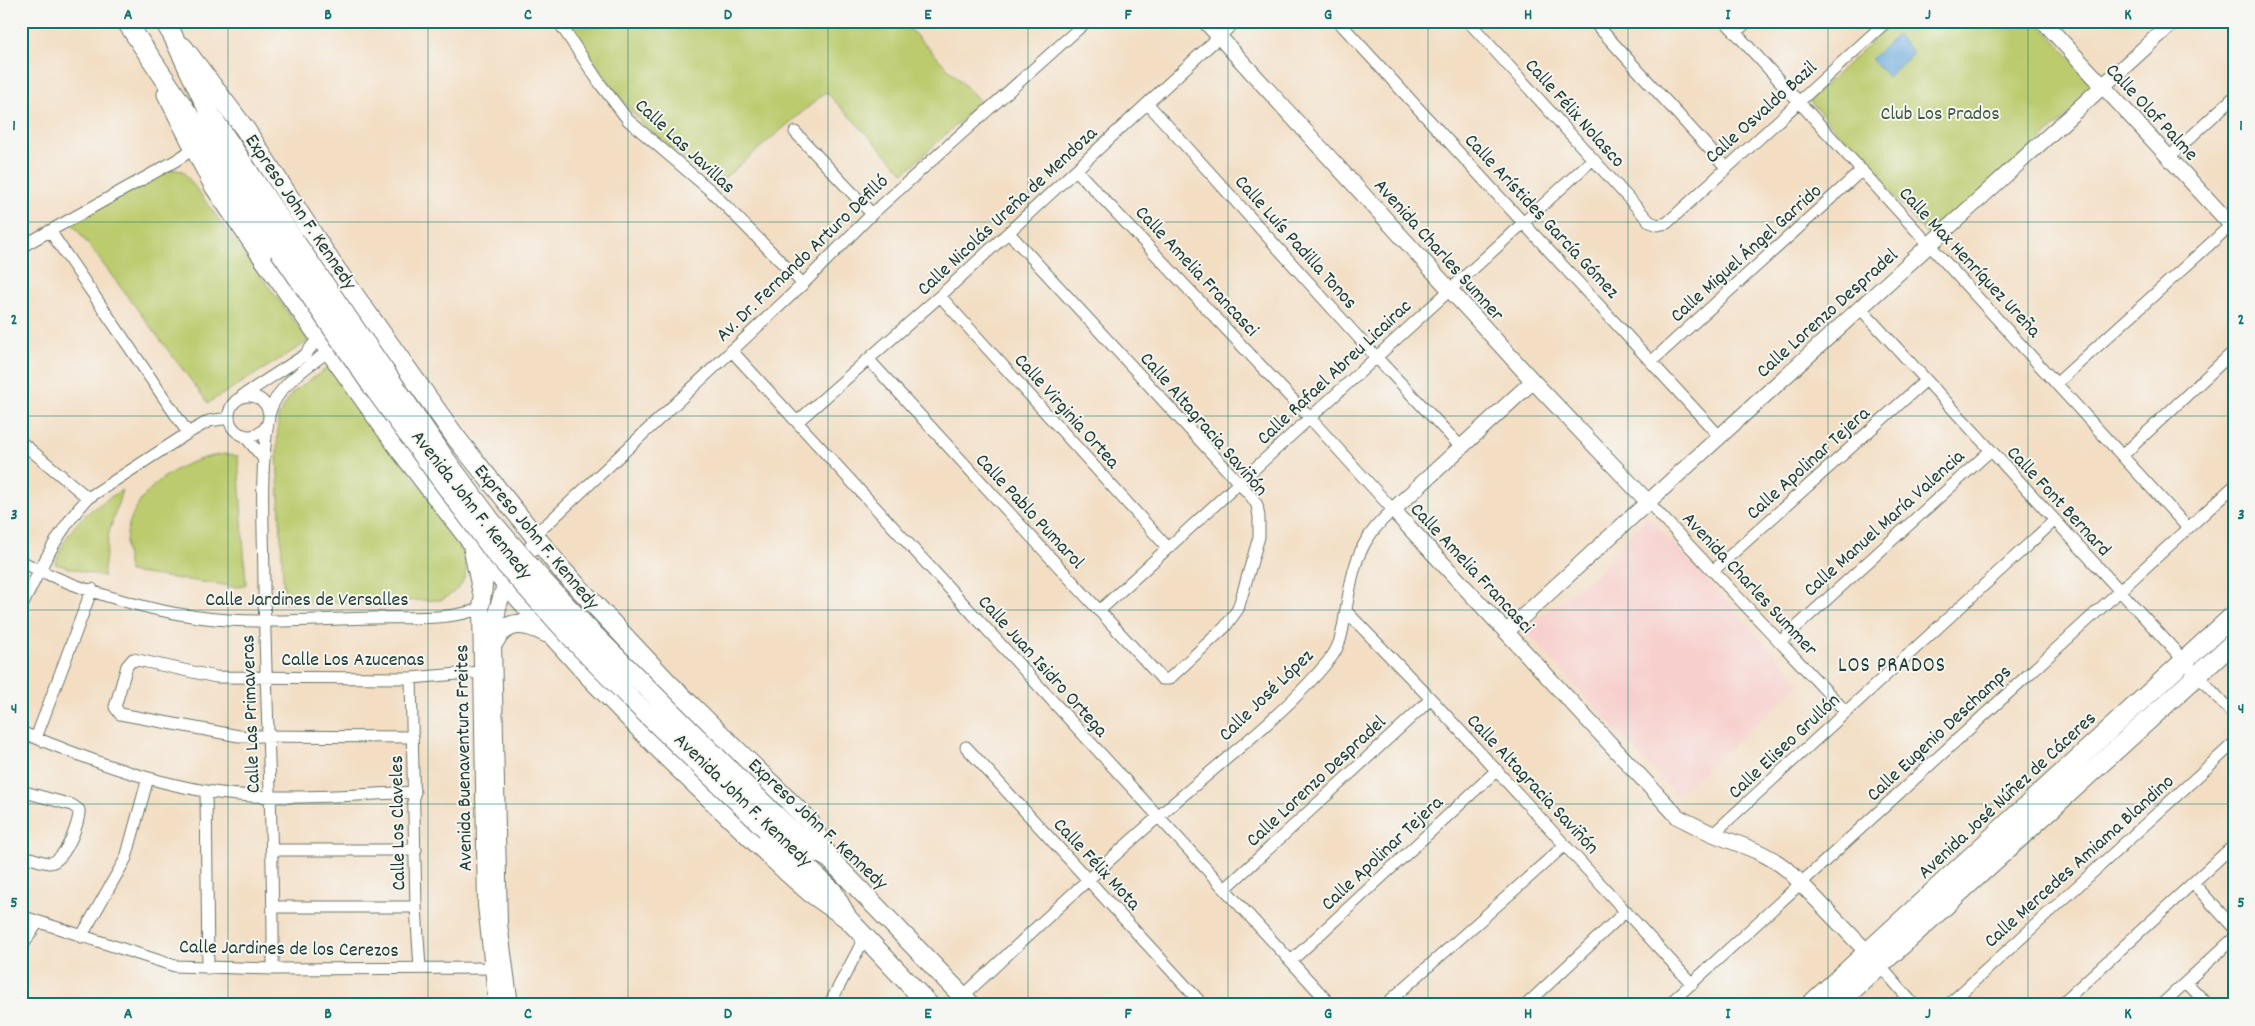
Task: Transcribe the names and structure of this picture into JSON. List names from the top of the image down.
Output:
{
  "streets": {
    "main road": [
      "Expreso John F. Kennedy",
      "Avenida John F. Kennedy",
      "Avenida Buenaventura Freites",
      "Avenida José Núñez de Cáceres"
    ],
    "street": [
      "Calle Osvaldo Bazil",
      "Calle Olof Palme",
      "Calle Félix Nolasco",
      "Calle Las Javillas",
      "Calle Nicolás Ureña de Mendoza",
      "Calle Arístides García Gómez",
      "Calle Luís Padilla Tonos",
      "Avenida Charles Sumner",
      "Calle Miguel Ángel Garrido",
      "Av. Dr. Fernando Arturo Defilló",
      "Calle Max Henríquez Ureña",
      "Calle Amelia Francasci",
      "Calle Lorenzo Despradel",
      "Calle Rafael Abreu Licairac",
      "Calle Virginia Ortea",
      "Calle Altagracia Saviñón",
      "Calle Apolinar Tejera",
      "Calle Font Bernard",
      "Calle Pablo Pumarol",
      "Calle Manuel María Valencia",
      "Avenida Charles Summer",
      "Calle Jardines de Versalles",
      "Calle Los Azucenas",
      "Calle Juan Isidro Ortega",
      "Calle José López",
      "Calle Las Primaveras",
      "Calle Eugenio Deschamps",
      "Calle Eliseo Grullón",
      "Calle Los Claveles",
      "Calle Mercedes Amiama Blandino",
      "Calle Félix Mota",
      "Calle Jardines de los Cerezos"
    ]
  },
  "crossings": [
    ["Calle Osvaldo Bazil", "Calle Félix Nolasco"],
    ["Calle Osvaldo Bazil", "Calle Max Henríquez Ureña"],
    ["Calle Olof Palme", "Calle Lorenzo Despradel"],
    ["Calle Félix Nolasco", "Calle Rafael Abreu Licairac"],
    ["Calle Las Javillas", "Av. Dr. Fernando Arturo Defilló"],
    ["Calle Nicolás Ureña de Mendoza", "Calle Luís Padilla Tonos"],
    ["Calle Nicolás Ureña de Mendoza", "Avenida Charles Sumner"],
    ["Calle Nicolás Ureña de Mendoza", "Calle Amelia Francasci"],
    ["Calle Nicolás Ureña de Mendoza", "Calle Virginia Ortea"],
    ["Calle Nicolás Ureña de Mendoza", "Calle Altagracia Saviñón"],
    ["Calle Nicolás Ureña de Mendoza", "Calle Pablo Pumarol"],
    ["Calle Nicolás Ureña de Mendoza", "Calle Juan Isidro Ortega"],
    ["Expreso John F. Kennedy", "Avenida John F. Kennedy"],
    ["Expreso John F. Kennedy", "Calle José López"],
    ["Calle Arístides García Gómez", "Calle Miguel Ángel Garrido"],
    ["Calle Arístides García Gómez", "Calle Lorenzo Despradel"],
    ["Calle Arístides García Gómez", "Calle Rafael Abreu Licairac"],
    ["Calle Luís Padilla Tonos", "Calle Rafael Abreu Licairac"],
    ["Calle Luís Padilla Tonos", "Calle José López"],
    ["Avenida Charles Sumner", "Calle Lorenzo Despradel"],
    ["Avenida Charles Sumner", "Calle Rafael Abreu Licairac"],
    ["Avenida Charles Sumner", "Avenida Charles Summer"],
    ["Avenida Charles Sumner", "Calle José López"],
    ["Calle Miguel Ángel Garrido", "Calle Max Henríquez Ureña"],
    ["Av. Dr. Fernando Arturo Defilló", "Avenida John F. Kennedy"],
    ["Av. Dr. Fernando Arturo Defilló", "Calle Juan Isidro Ortega"],
    ["Av. Dr. Fernando Arturo Defilló", "Avenida Buenaventura Freites"],
    ["Calle Max Henríquez Ureña", "Calle Lorenzo Despradel"],
    ["Calle Max Henríquez Ureña", "Calle Eugenio Deschamps"],
    ["Calle Amelia Francasci", "Calle Lorenzo Despradel"],
    ["Calle Amelia Francasci", "Calle Rafael Abreu Licairac"],
    ["Calle Amelia Francasci", "Calle José López"],
    ["Calle Amelia Francasci", "Calle Eugenio Deschamps"],
    ["Calle Amelia Francasci", "Calle Eliseo Grullón"],
    ["Calle Amelia Francasci", "Avenida José Núñez de Cáceres"],
    ["Calle Lorenzo Despradel", "Calle Altagracia Saviñón"],
    ["Calle Lorenzo Despradel", "Calle Font Bernard"],
    ["Calle Lorenzo Despradel", "Avenida Charles Summer"],
    ["Calle Lorenzo Despradel", "Calle Juan Isidro Ortega"],
    ["Calle Rafael Abreu Licairac", "Calle Virginia Ortea"],
    ["Calle Rafael Abreu Licairac", "Calle Altagracia Saviñón"],
    ["Calle Rafael Abreu Licairac", "Calle Pablo Pumarol"],
    ["Calle Altagracia Saviñón", "Calle Apolinar Tejera"],
    ["Calle Altagracia Saviñón", "Calle Pablo Pumarol"],
    ["Calle Altagracia Saviñón", "Calle José López"],
    ["Calle Altagracia Saviñón", "Calle Eugenio Deschamps"],
    ["Calle Apolinar Tejera", "Calle Font Bernard"],
    ["Calle Apolinar Tejera", "Avenida Charles Summer"],
    ["Calle Apolinar Tejera", "Calle Juan Isidro Ortega"],
    ["Calle Font Bernard", "Calle Manuel María Valencia"],
    ["Calle Font Bernard", "Calle Eugenio Deschamps"],
    ["Calle Font Bernard", "Calle Eliseo Grullón"],
    ["Calle Font Bernard", "Avenida José Núñez de Cáceres"],
    ["Avenida John F. Kennedy", "Calle Las Primaveras"],
    ["Avenida John F. Kennedy", "Avenida Buenaventura Freites"],
    ["Calle Manuel María Valencia", "Avenida Charles Summer"],
    ["Avenida Charles Summer", "Calle Eliseo Grullón"],
    ["Calle Jardines de Versalles", "Calle Las Primaveras"],
    ["Calle Jardines de Versalles", "Avenida Buenaventura Freites"],
    ["Calle Los Azucenas", "Calle Las Primaveras"],
    ["Calle Los Azucenas", "Avenida Buenaventura Freites"],
    ["Calle Los Azucenas", "Calle Los Claveles"],
    ["Calle Juan Isidro Ortega", "Calle José López"],
    ["Calle José López", "Calle Félix Mota"],
    ["Calle Las Primaveras", "Calle Jardines de los Cerezos"],
    ["Avenida Buenaventura Freites", "Calle Jardines de los Cerezos"],
    ["Calle Los Claveles", "Calle Jardines de los Cerezos"]
  ],
  "districts": ["LOS PRADOS"],
  "parks": ["Club Los Prados"],
  "grid": {
    "columns": [
      "A",
      "B",
      "C",
      "D",
      "E",
      "F",
      "G",
      "H",
      "I",
      "J",
      "K"
    ],
    "rows": [
      "1",
      "2",
      "3",
      "4",
      "5"
    ]
  }
}
